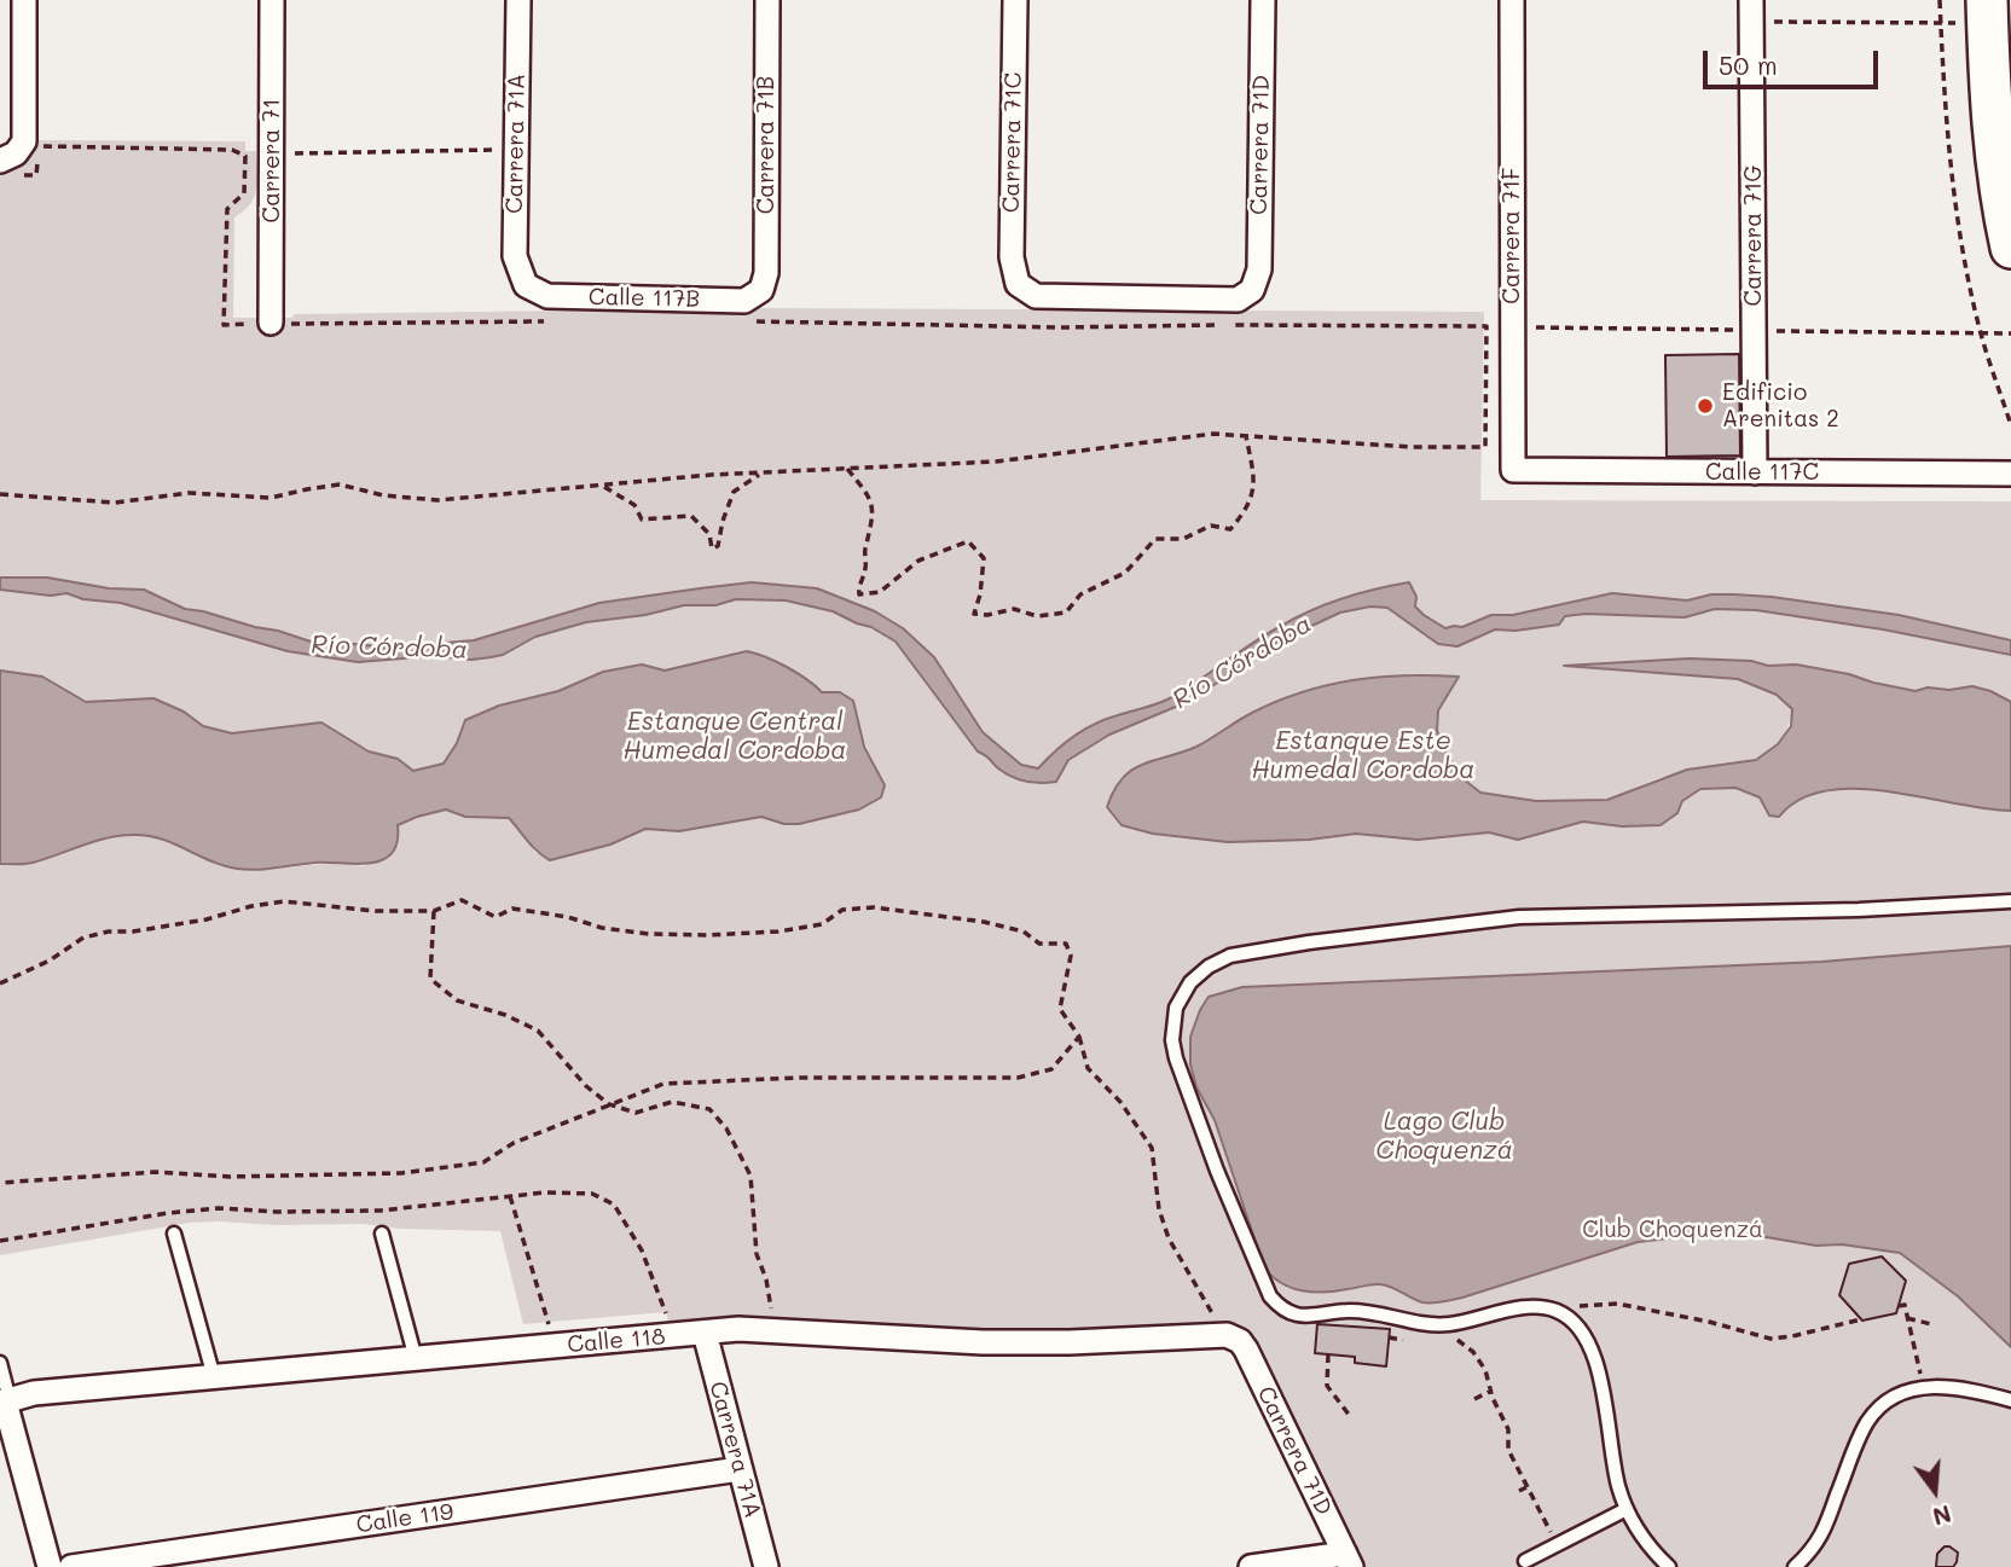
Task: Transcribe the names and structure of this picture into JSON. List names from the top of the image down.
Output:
{
  "streets": {
    "street": [
      "Carrera 71C",
      "Carrera 71A",
      "Carrera 71B",
      "Carrera 71D",
      "Carrera 71",
      "Carrera 71F",
      "Carrera 71G",
      "Calle 117B",
      "Calle 117C",
      "Calle 118",
      "Calle 119"
    ]
  },
  "crossings": [
    ["Carrera 71C", "Carrera 71D"],
    ["Carrera 71A", "Calle 117B"],
    ["Carrera 71A", "Calle 118"],
    ["Carrera 71A", "Calle 119"],
    ["Carrera 71B", "Calle 117B"],
    ["Carrera 71D", "Calle 118"],
    ["Carrera 71F", "Calle 117C"],
    ["Carrera 71G", "Calle 117C"]
  ],
  "water": [
    "Río Córdoba",
    "Estanque Central Humedal Cordoba",
    "Estanque Este Humedal Cordoba",
    "Lago Club Choquenzá"
  ],
  "parks": ["Club Choquenzá"],
  "places": ["Edificio Arenitas 2"],
  "scale_bar": "50 m",
  "north": "bottom"
}
